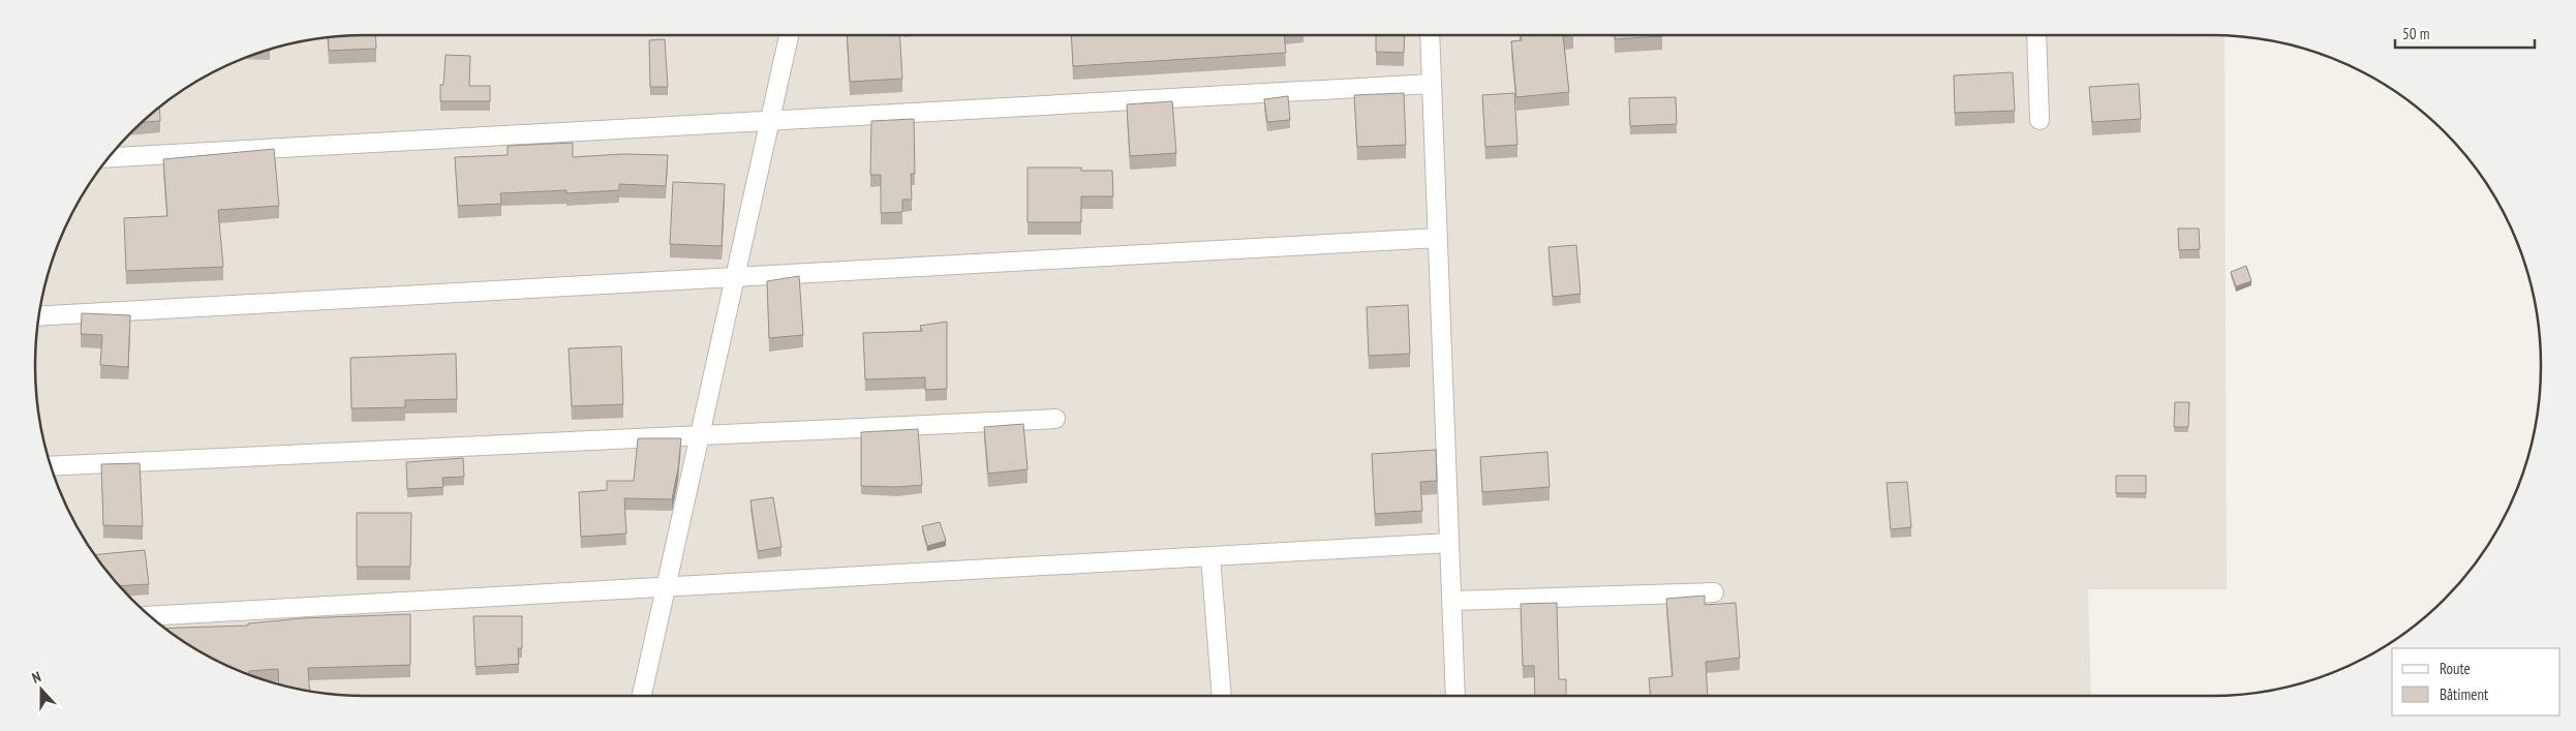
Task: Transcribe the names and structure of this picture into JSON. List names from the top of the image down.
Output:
{
  "legend": ["Route", "Bâtiment"],
  "scale_bar": "50 m",
  "north": "top"
}
